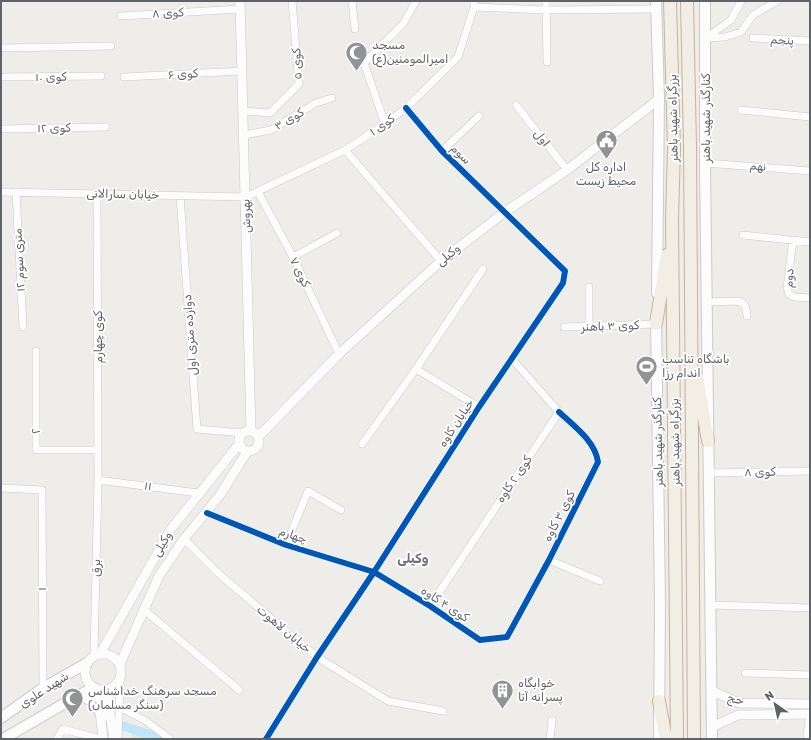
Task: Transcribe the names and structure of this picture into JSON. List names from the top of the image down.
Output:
{
  "streets": {
    "highway": ["بزرگراه شهید باهنر"],
    "main road": ["کنارگذر شهید باهنر", "شهید علوی"],
    "street": [
      "کوی ۸",
      "پنجم",
      "کوی ۵",
      "کوی ۶",
      "کوی ۱۰",
      "کوی ۳",
      "کوی ۱",
      "کوی ۱۲",
      "اول",
      "سوم",
      "نهم",
      "خیابان سارالانی",
      "بهروش",
      "وکیلی",
      "۱۲ متری سوم",
      "کوی ۷",
      "دوم",
      "کوی ۳ باهنر",
      "دوازده متری اول",
      "کوی چهارم",
      "خیابان کاوه",
      "۲",
      "کوی ۲ کاوه",
      "۱۱",
      "کوی ۳ کاوه",
      "چهارم",
      "برق",
      "۱",
      "کوی ۴ کاوه",
      "خیابان لاهوت",
      "حج"
    ]
  },
  "crossings": [
    ["کوی ۸", "کنارگذر شهید باهنر"],
    ["کوی ۸", "بهروش"],
    ["کوی ۵", "بهروش"],
    ["کوی ۶", "بهروش"],
    ["کنارگذر شهید باهنر", "نهم"],
    ["کنارگذر شهید باهنر", "وکیلی"],
    ["کنارگذر شهید باهنر", "کوی ۳ باهنر"],
    ["کنارگذر شهید باهنر", "حج"],
    ["کوی ۳", "بهروش"],
    ["کوی ۱", "سوم"],
    ["کوی ۱", "خیابان سارالانی"],
    ["کوی ۱", "بهروش"],
    ["کوی ۱", "کوی ۷"],
    ["اول", "وکیلی"],
    ["سوم", "وکیلی"],
    ["سوم", "خیابان کاوه"],
    ["خیابان سارالانی", "بهروش"],
    ["خیابان سارالانی", "۱۲ متری سوم"],
    ["خیابان سارالانی", "دوازده متری اول"],
    ["خیابان سارالانی", "کوی چهارم"],
    ["بهروش", "وکیلی"],
    ["بهروش", "دوازده متری اول"],
    ["وکیلی", "کوی ۷"],
    ["وکیلی", "دوازده متری اول"],
    ["وکیلی", "خیابان کاوه"],
    ["وکیلی", "۱۱"],
    ["وکیلی", "چهارم"],
    ["وکیلی", "برق"],
    ["وکیلی", "خیابان لاهوت"],
    ["وکیلی", "شهید علوی"],
    ["کوی چهارم", "۲"],
    ["کوی چهارم", "۱۱"],
    ["کوی چهارم", "برق"],
    ["خیابان کاوه", "چهارم"],
    ["خیابان کاوه", "کوی ۴ کاوه"],
    ["خیابان کاوه", "خیابان لاهوت"],
    ["کوی ۲ کاوه", "کوی ۳ کاوه"],
    ["کوی ۲ کاوه", "کوی ۴ کاوه"],
    ["۱۱", "برق"],
    ["کوی ۳ کاوه", "کوی ۴ کاوه"],
    ["چهارم", "کوی ۴ کاوه"],
    ["برق", "شهید علوی"],
    ["۱", "شهید علوی"]
  ],
  "districts": ["وکیلی"],
  "places": {
    "mosque": ["مسجد امیرالمومنین(ع)", "مسجد سرهنگ خداشناس (سنگر مسلمان)"],
    "public building": ["اداره کل محیط زیست"],
    "sports": ["باشگاه تناسب اندام رزا"],
    "building": ["خوابگاه پسرانه آتا"]
  },
  "north": "top left"
}
